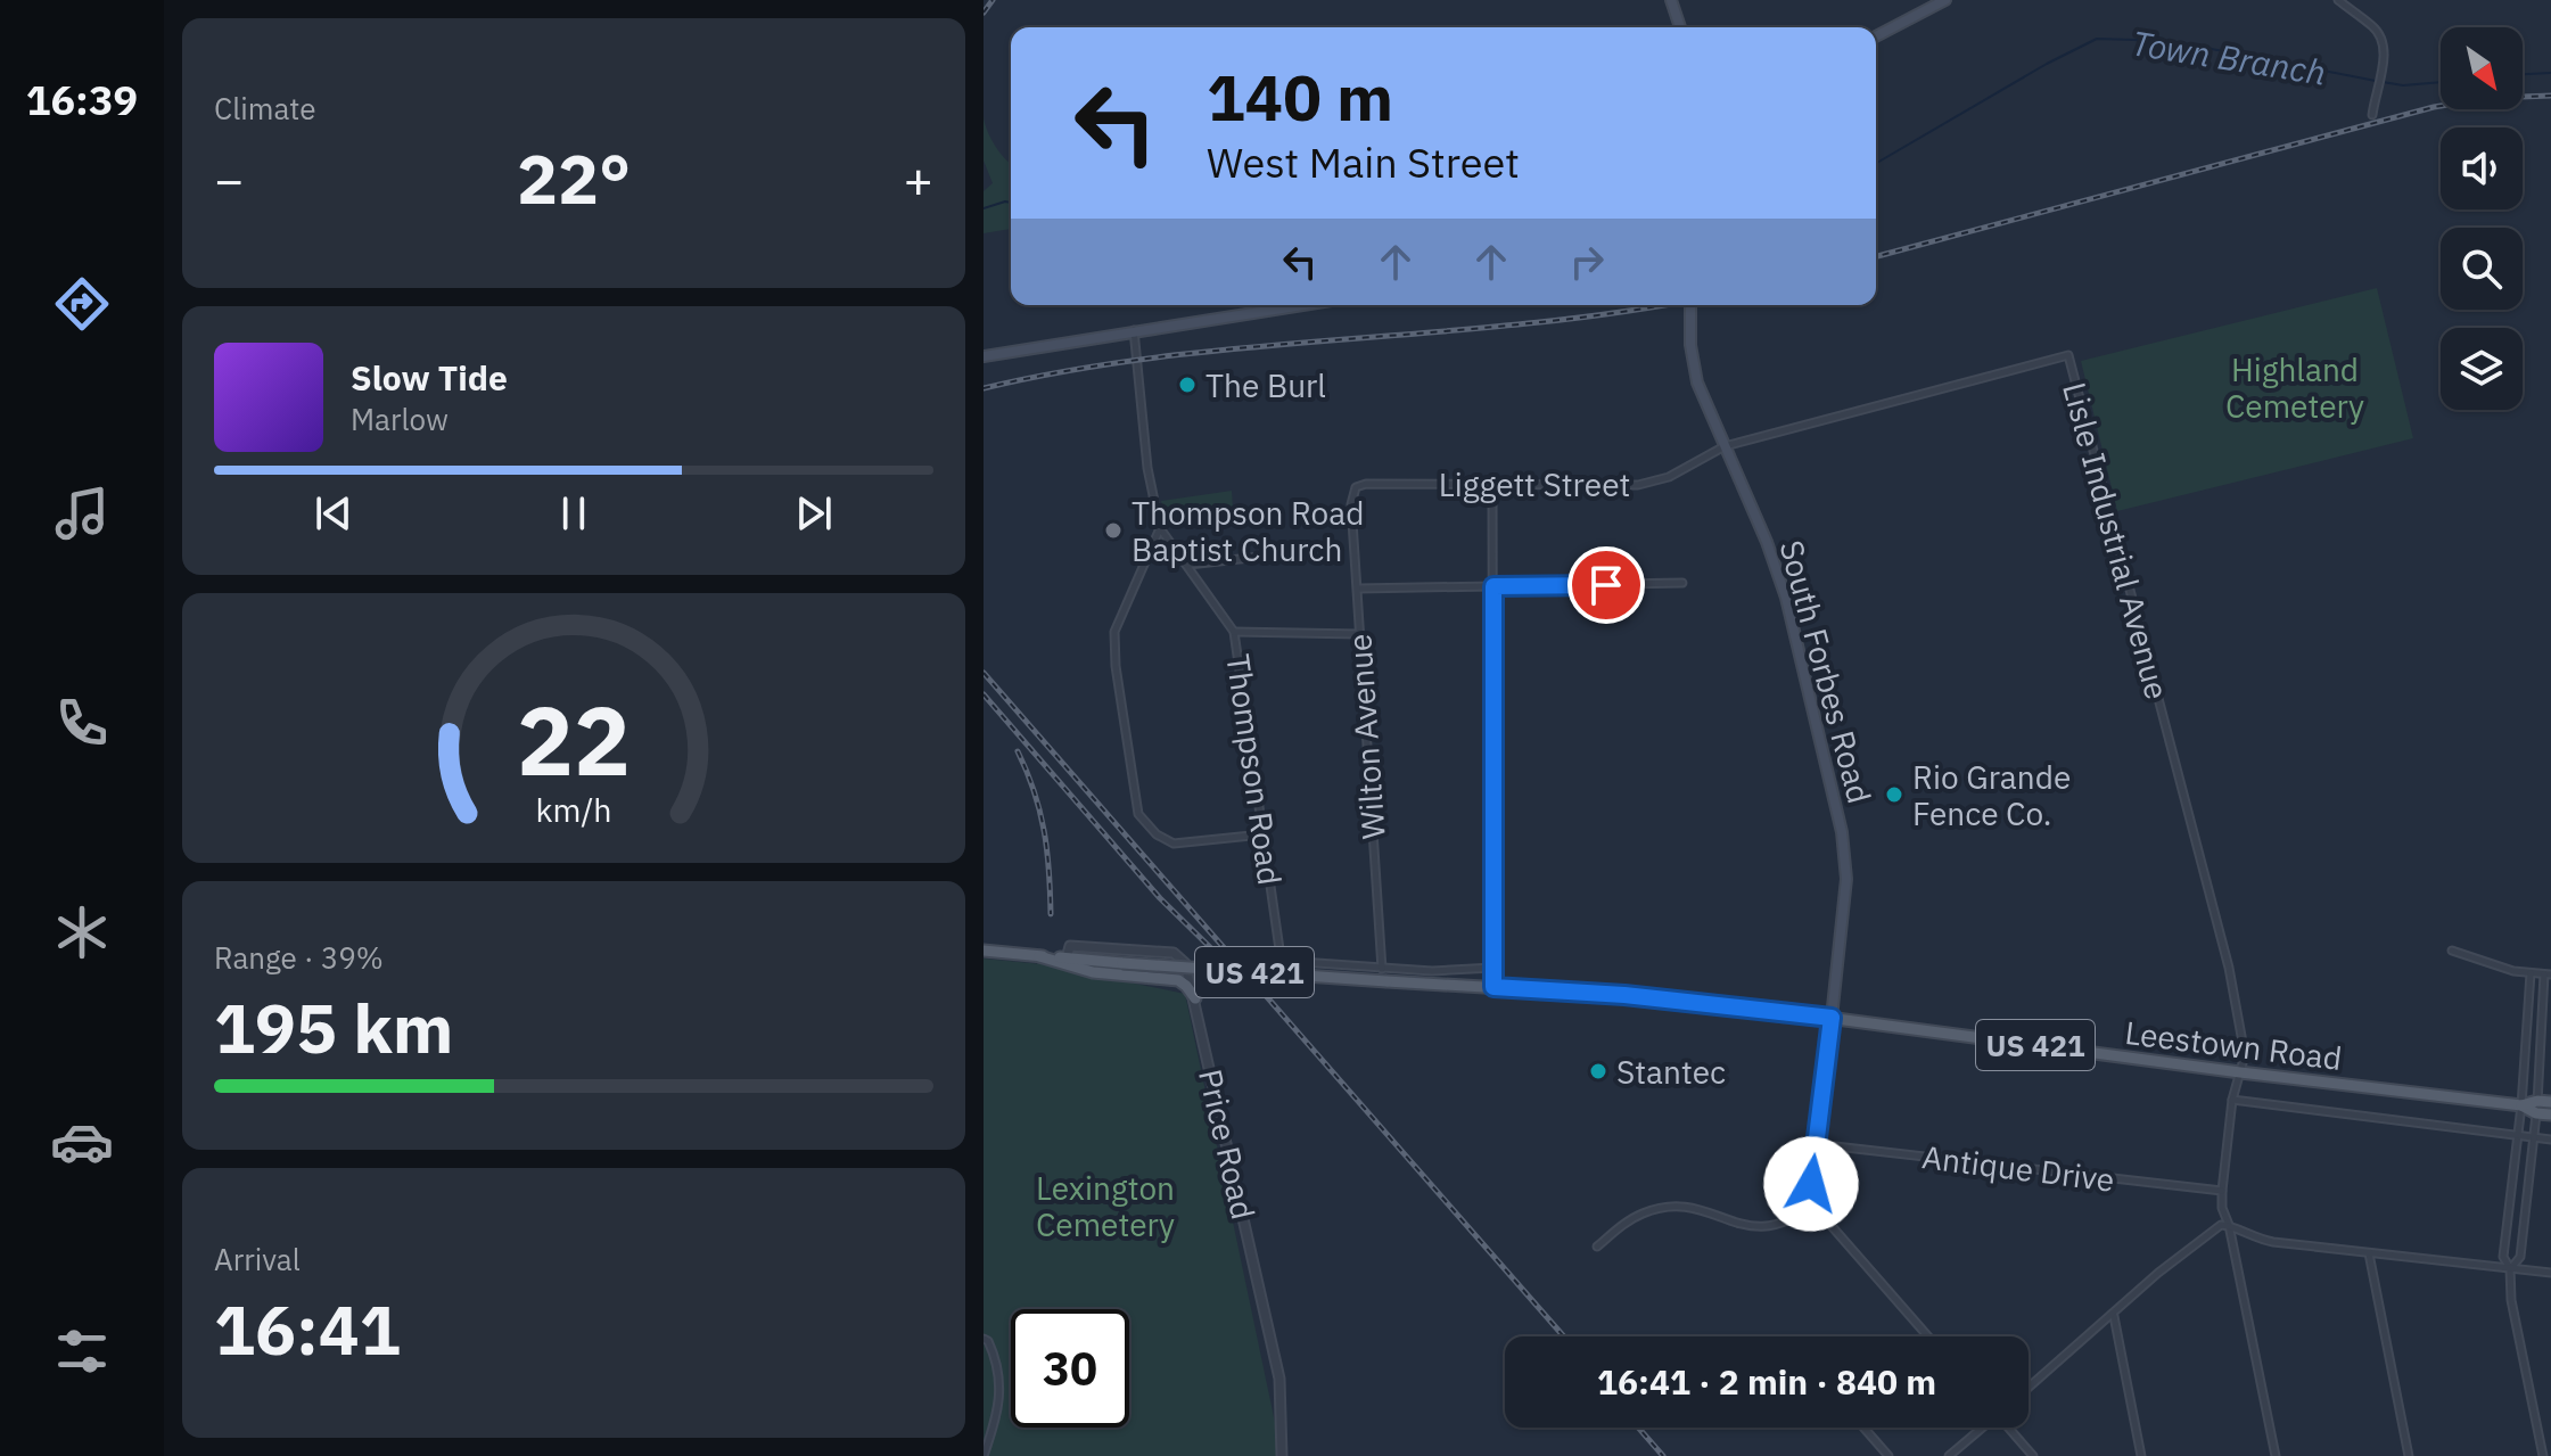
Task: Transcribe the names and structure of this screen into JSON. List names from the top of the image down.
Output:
{
  "streets": {
    "main road": ["South Forbes Road", "US 421", "Leestown Road"],
    "street": [
      "Liggett Street",
      "Lisle Industrial Avenue",
      "Wilton Avenue",
      "Thompson Road",
      "Price Road",
      "Antique Drive"
    ]
  },
  "crossings": [
    ["Liggett Street", "Lisle Industrial Avenue"],
    ["Liggett Street", "South Forbes Road"],
    ["Liggett Street", "Wilton Avenue"],
    ["Lisle Industrial Avenue", "South Forbes Road"],
    ["Lisle Industrial Avenue", "Leestown Road"],
    ["South Forbes Road", "US 421"],
    ["South Forbes Road", "Leestown Road"],
    ["Wilton Avenue", "Thompson Road"],
    ["US 421", "Leestown Road"],
    ["US 421", "Price Road"]
  ],
  "water": ["Town Branch"],
  "parks": ["Highland Cemetery", "Lexington Cemetery"],
  "places": [
    "The Burl",
    "Thompson Road Baptist Church",
    "Rio Grande Fence Co.",
    "Stantec"
  ],
  "north": "bottom right",
  "page": {
    "tabs": "16:39",
    "tile": [
      "Climate",
      ["Range · 39%", "195 km"],
      ["Arrival", "16:41"]
    ],
    "turn": ["140 m", "West Main Street"],
    "heat": ["−", "22°", "+"],
    "song": ["Slow Tide", "Marlow"],
    "limit": "30",
    "trip": "16:41 · 2 min · 840 m",
    "gauge": ["22", "km/h"]
  }
}
